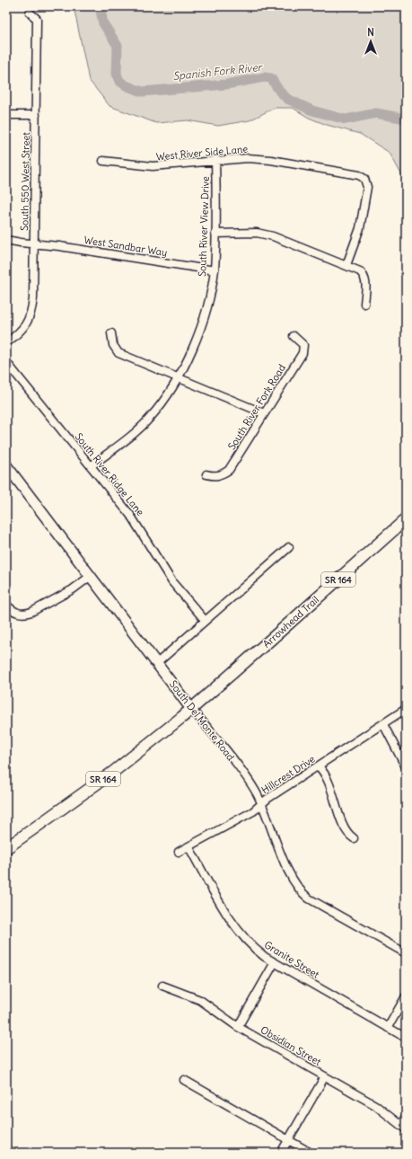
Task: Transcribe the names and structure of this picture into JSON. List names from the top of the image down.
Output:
{
  "streets": {
    "main road": ["SR 164", "Arrowhead Trail"],
    "street": [
      "West River Side Lane",
      "South 550 West Street",
      "South River View Drive",
      "West Sandbar Way",
      "South River Fork Road",
      "South River Ridge Lane",
      "South Del Monte Road",
      "Hillcrest Drive",
      "Granite Street",
      "Obsidian Street"
    ]
  },
  "crossings": [
    ["West River Side Lane", "South River View Drive"],
    ["South 550 West Street", "West Sandbar Way"],
    ["South River View Drive", "West Sandbar Way"],
    ["South River View Drive", "South River Ridge Lane"],
    ["SR 164", "Arrowhead Trail"],
    ["SR 164", "South Del Monte Road"],
    ["Arrowhead Trail", "South Del Monte Road"],
    ["South Del Monte Road", "Hillcrest Drive"],
    ["Hillcrest Drive", "Granite Street"]
  ],
  "water": ["Spanish Fork River"],
  "north": "top"
}
